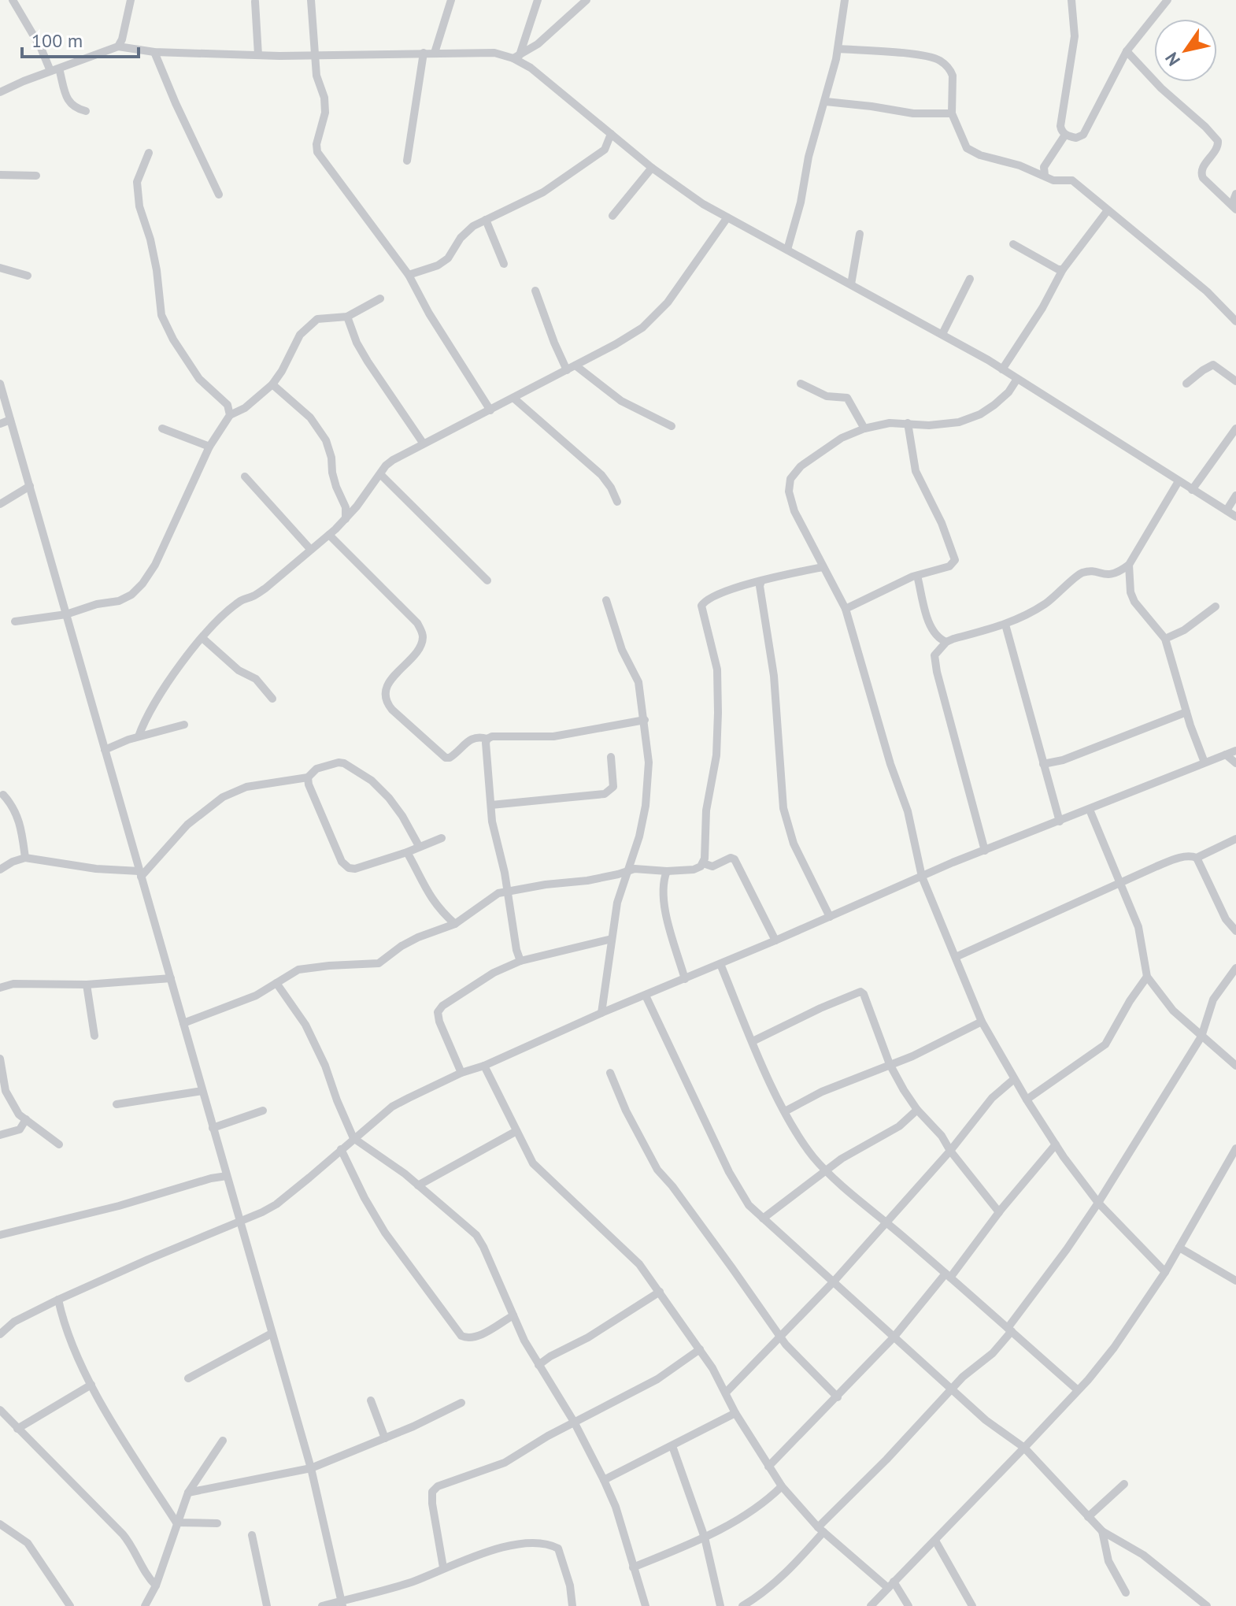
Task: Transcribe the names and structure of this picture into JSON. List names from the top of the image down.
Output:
{
  "scale_bar": "100 m",
  "north": "bottom left"
}
